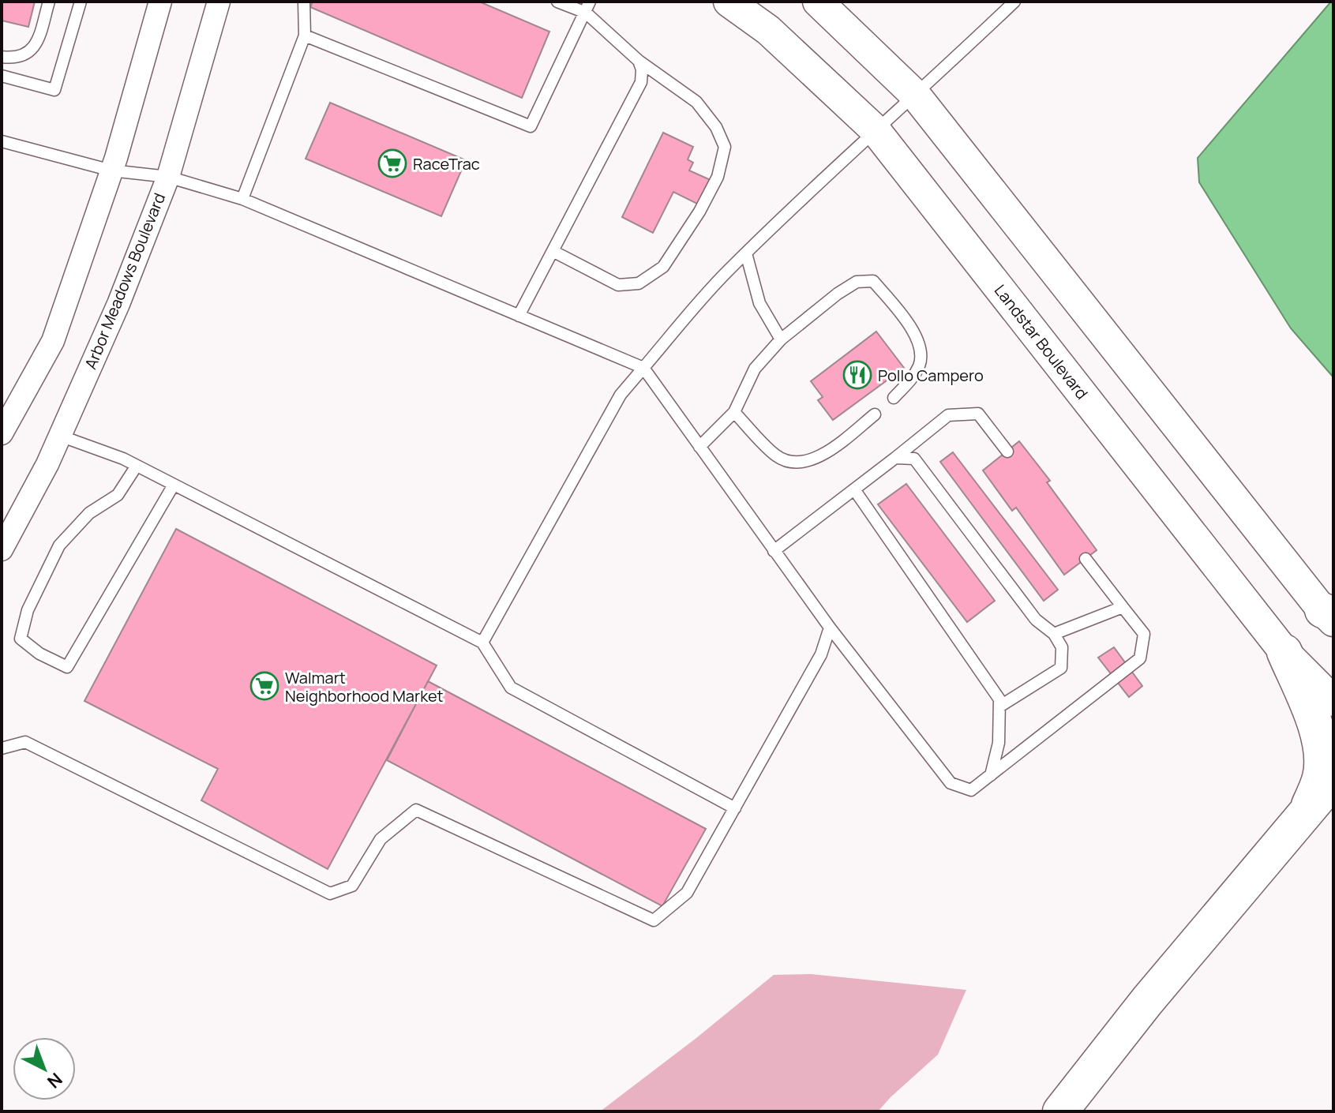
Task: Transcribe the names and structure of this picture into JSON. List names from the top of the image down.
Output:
{
  "streets": {
    "main road": ["Landstar Boulevard"],
    "street": ["Arbor Meadows Boulevard"]
  },
  "places": {
    "supermarket": ["RaceTrac", "Walmart Neighborhood Market"],
    "restaurant": ["Pollo Campero"]
  },
  "north": "bottom right"
}
